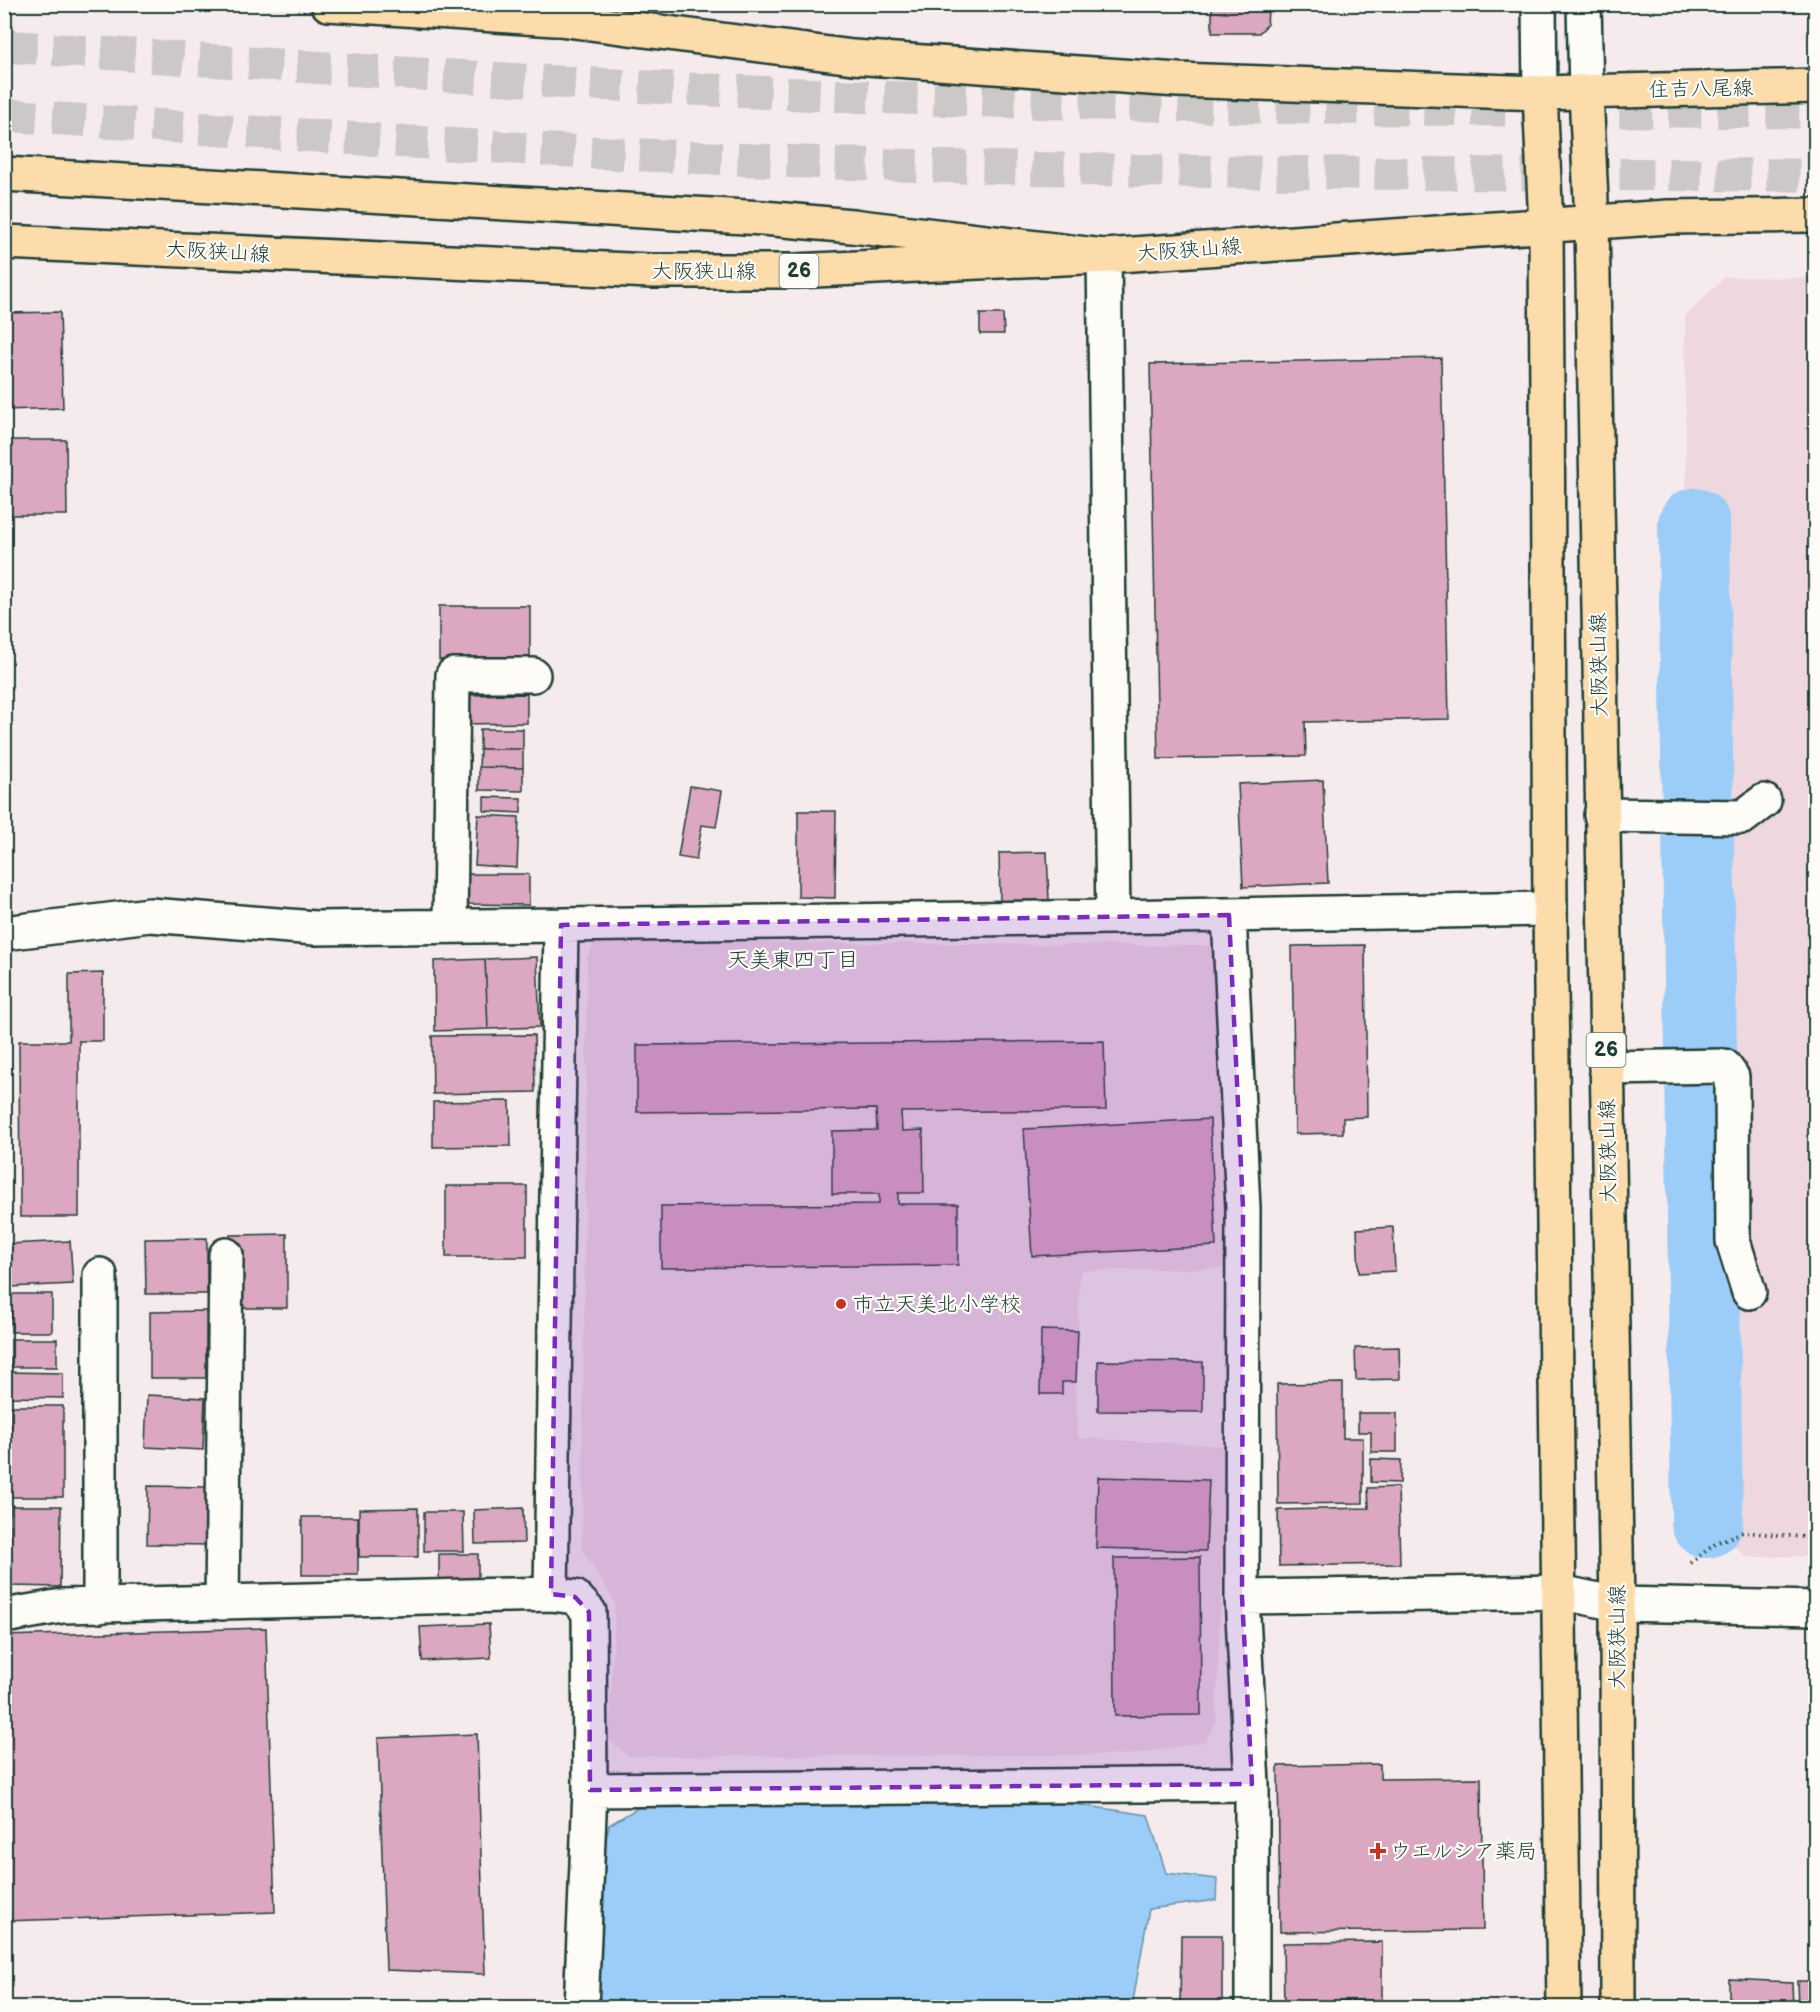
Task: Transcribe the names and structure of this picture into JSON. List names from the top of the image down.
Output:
{
  "streets": {
    "main road": ["住吉八尾線", "大阪狭山線", "26"]
  },
  "crossings": [
    ["住吉八尾線", "大阪狭山線"]
  ],
  "districts": ["天美東四丁目"],
  "places": {
    "other": ["市立天美北小学校"],
    "health": ["ウエルシア薬局"]
  }
}
